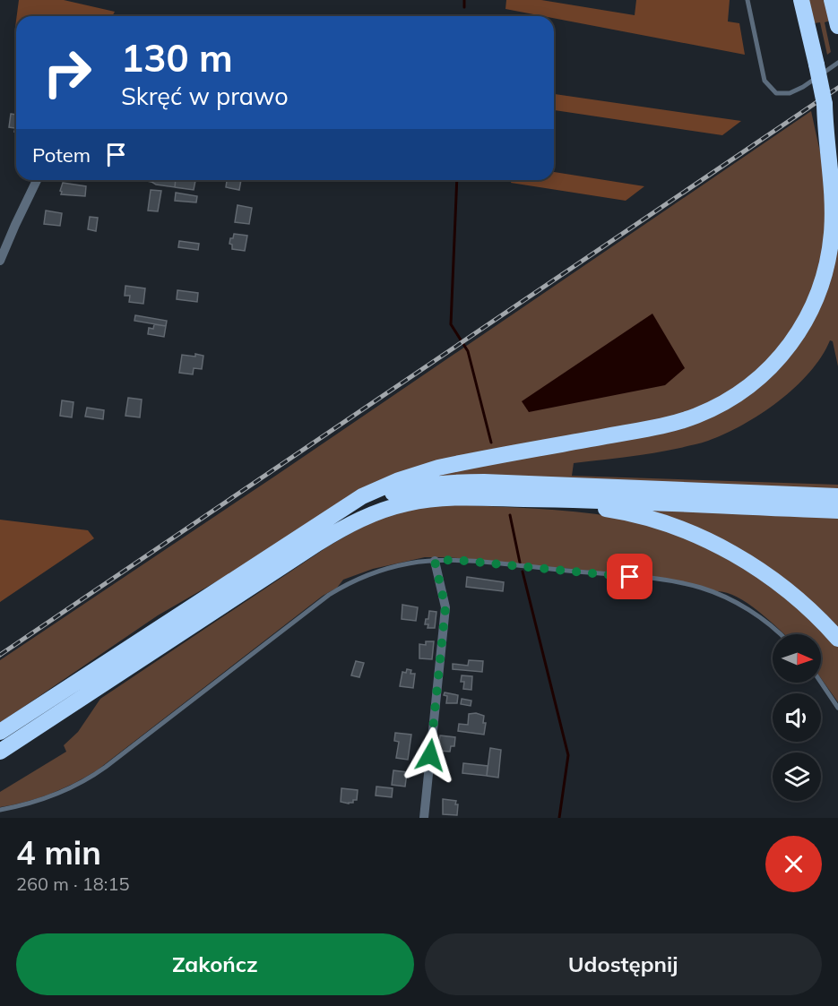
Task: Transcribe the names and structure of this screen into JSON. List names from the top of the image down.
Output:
{
  "north": "right",
  "page": {
    "turn": ["130 m", "Skręć w prawo"],
    "then": "Potem",
    "heading": ["4 min", "260 m · 18:15"],
    "buttons": ["Zakończ", "Udostępnij"]
  }
}
